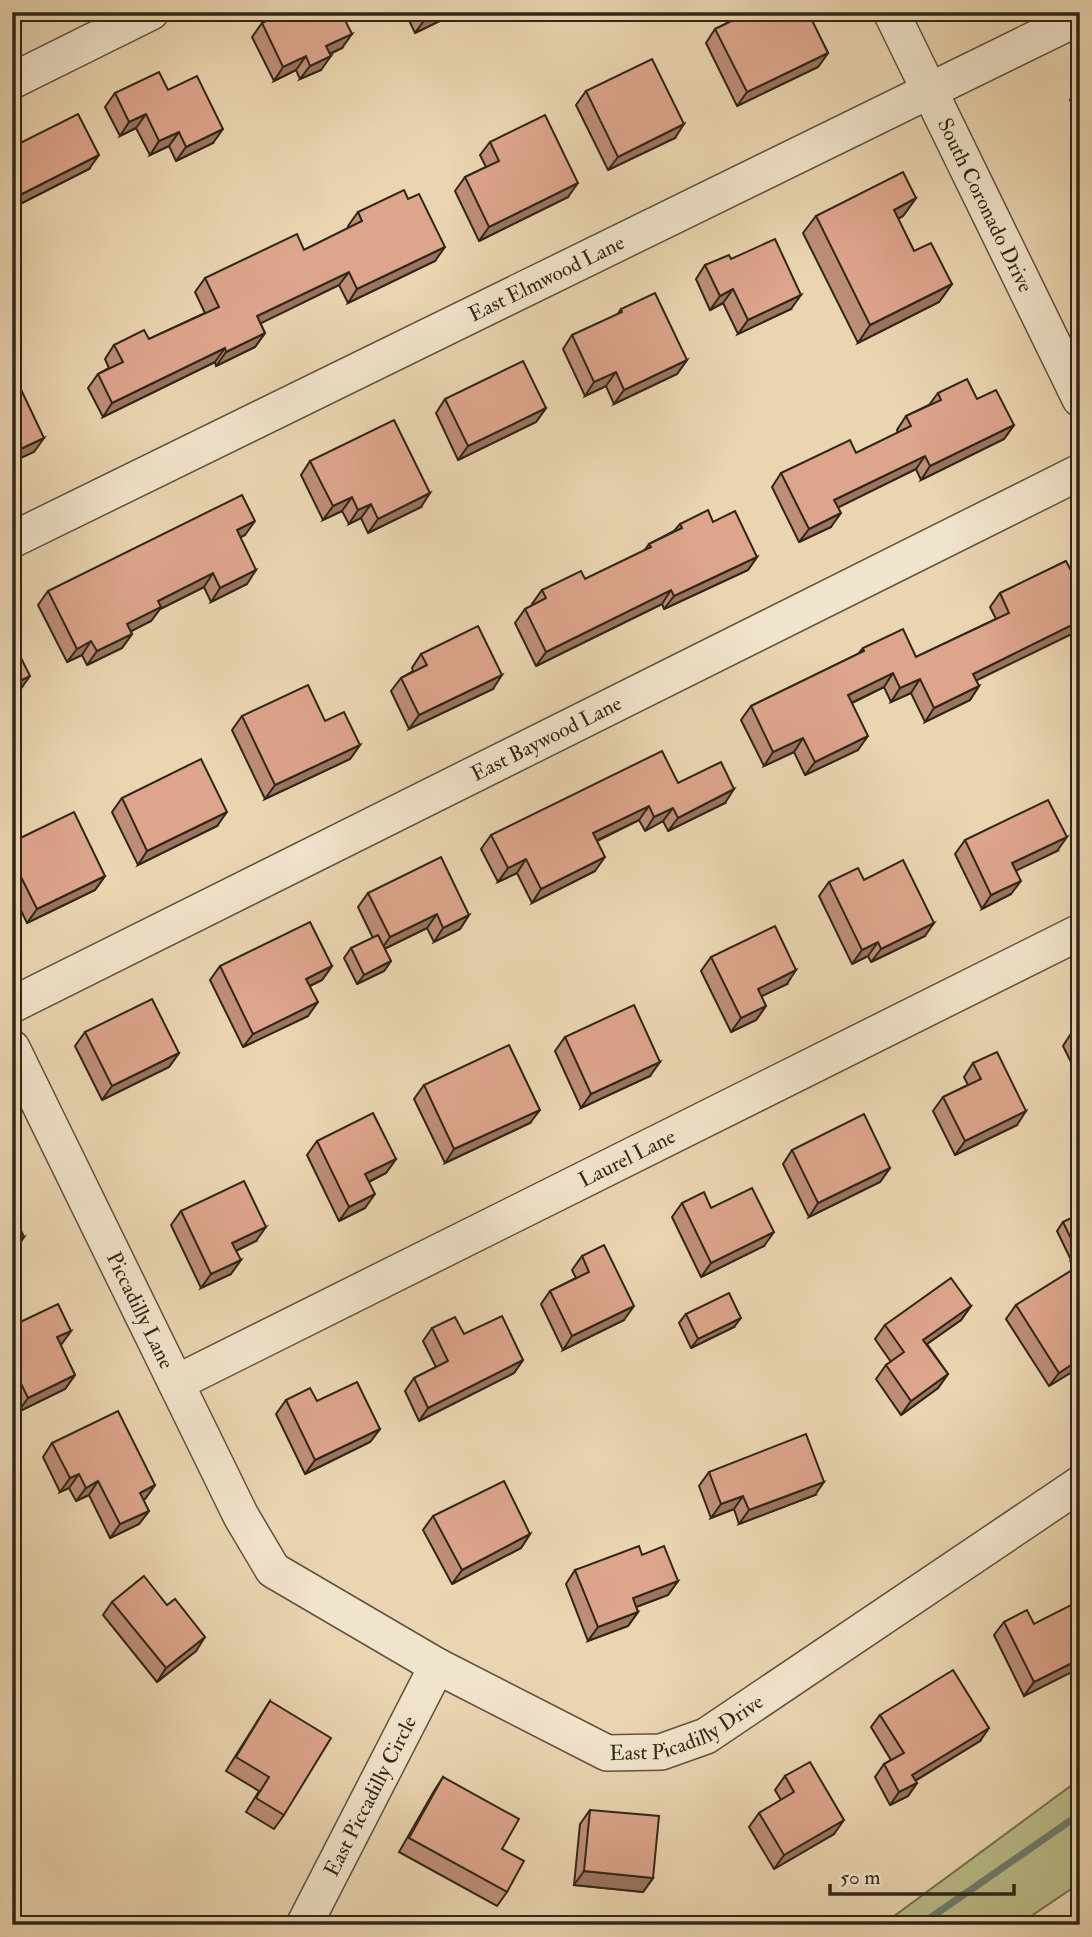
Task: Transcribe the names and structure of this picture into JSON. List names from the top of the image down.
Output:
{
  "streets": {
    "street": [
      "South Coronado Drive",
      "East Elmwood Lane",
      "East Baywood Lane",
      "Laurel Lane",
      "Piccadilly Lane",
      "East Picadilly Drive",
      "East Piccadilly Circle"
    ]
  },
  "crossings": [
    ["South Coronado Drive", "East Elmwood Lane"],
    ["Laurel Lane", "Piccadilly Lane"],
    ["Piccadilly Lane", "East Picadilly Drive"],
    ["East Picadilly Drive", "East Piccadilly Circle"]
  ],
  "scale_bar": "50 m"
}
